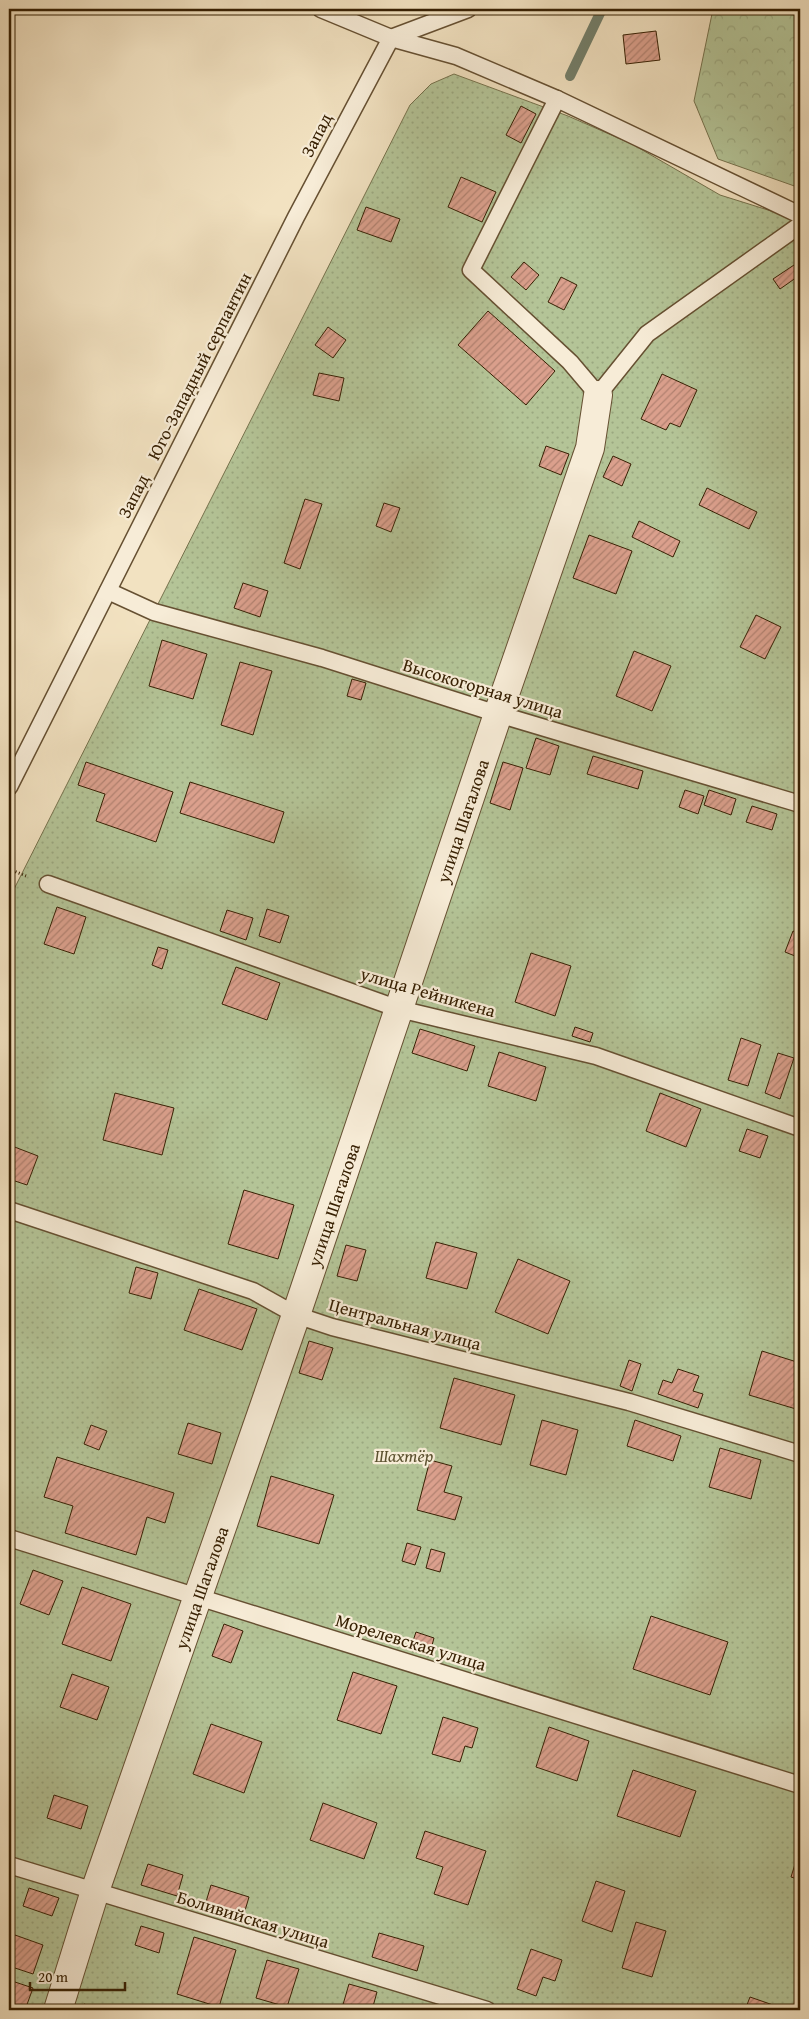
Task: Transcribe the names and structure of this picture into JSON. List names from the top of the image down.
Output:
{
  "streets": {
    "street": ["улица Шагалова"],
    "lane": [
      "Запад",
      "Юго-Западный серпантин",
      "Высокогорная улица",
      "улица Рейникена",
      "Центральная улица",
      "Морелевская улица",
      "Боливийская улица"
    ]
  },
  "crossings": [
    ["Запад", "Юго-Западный серпантин"],
    ["Юго-Западный серпантин", "Высокогорная улица"],
    ["Высокогорная улица", "улица Шагалова"],
    ["улица Шагалова", "улица Рейникена"],
    ["улица Шагалова", "Центральная улица"],
    ["улица Шагалова", "Морелевская улица"],
    ["улица Шагалова", "Боливийская улица"]
  ],
  "parks": ["Шахтёр"],
  "scale_bar": "20 m"
}
